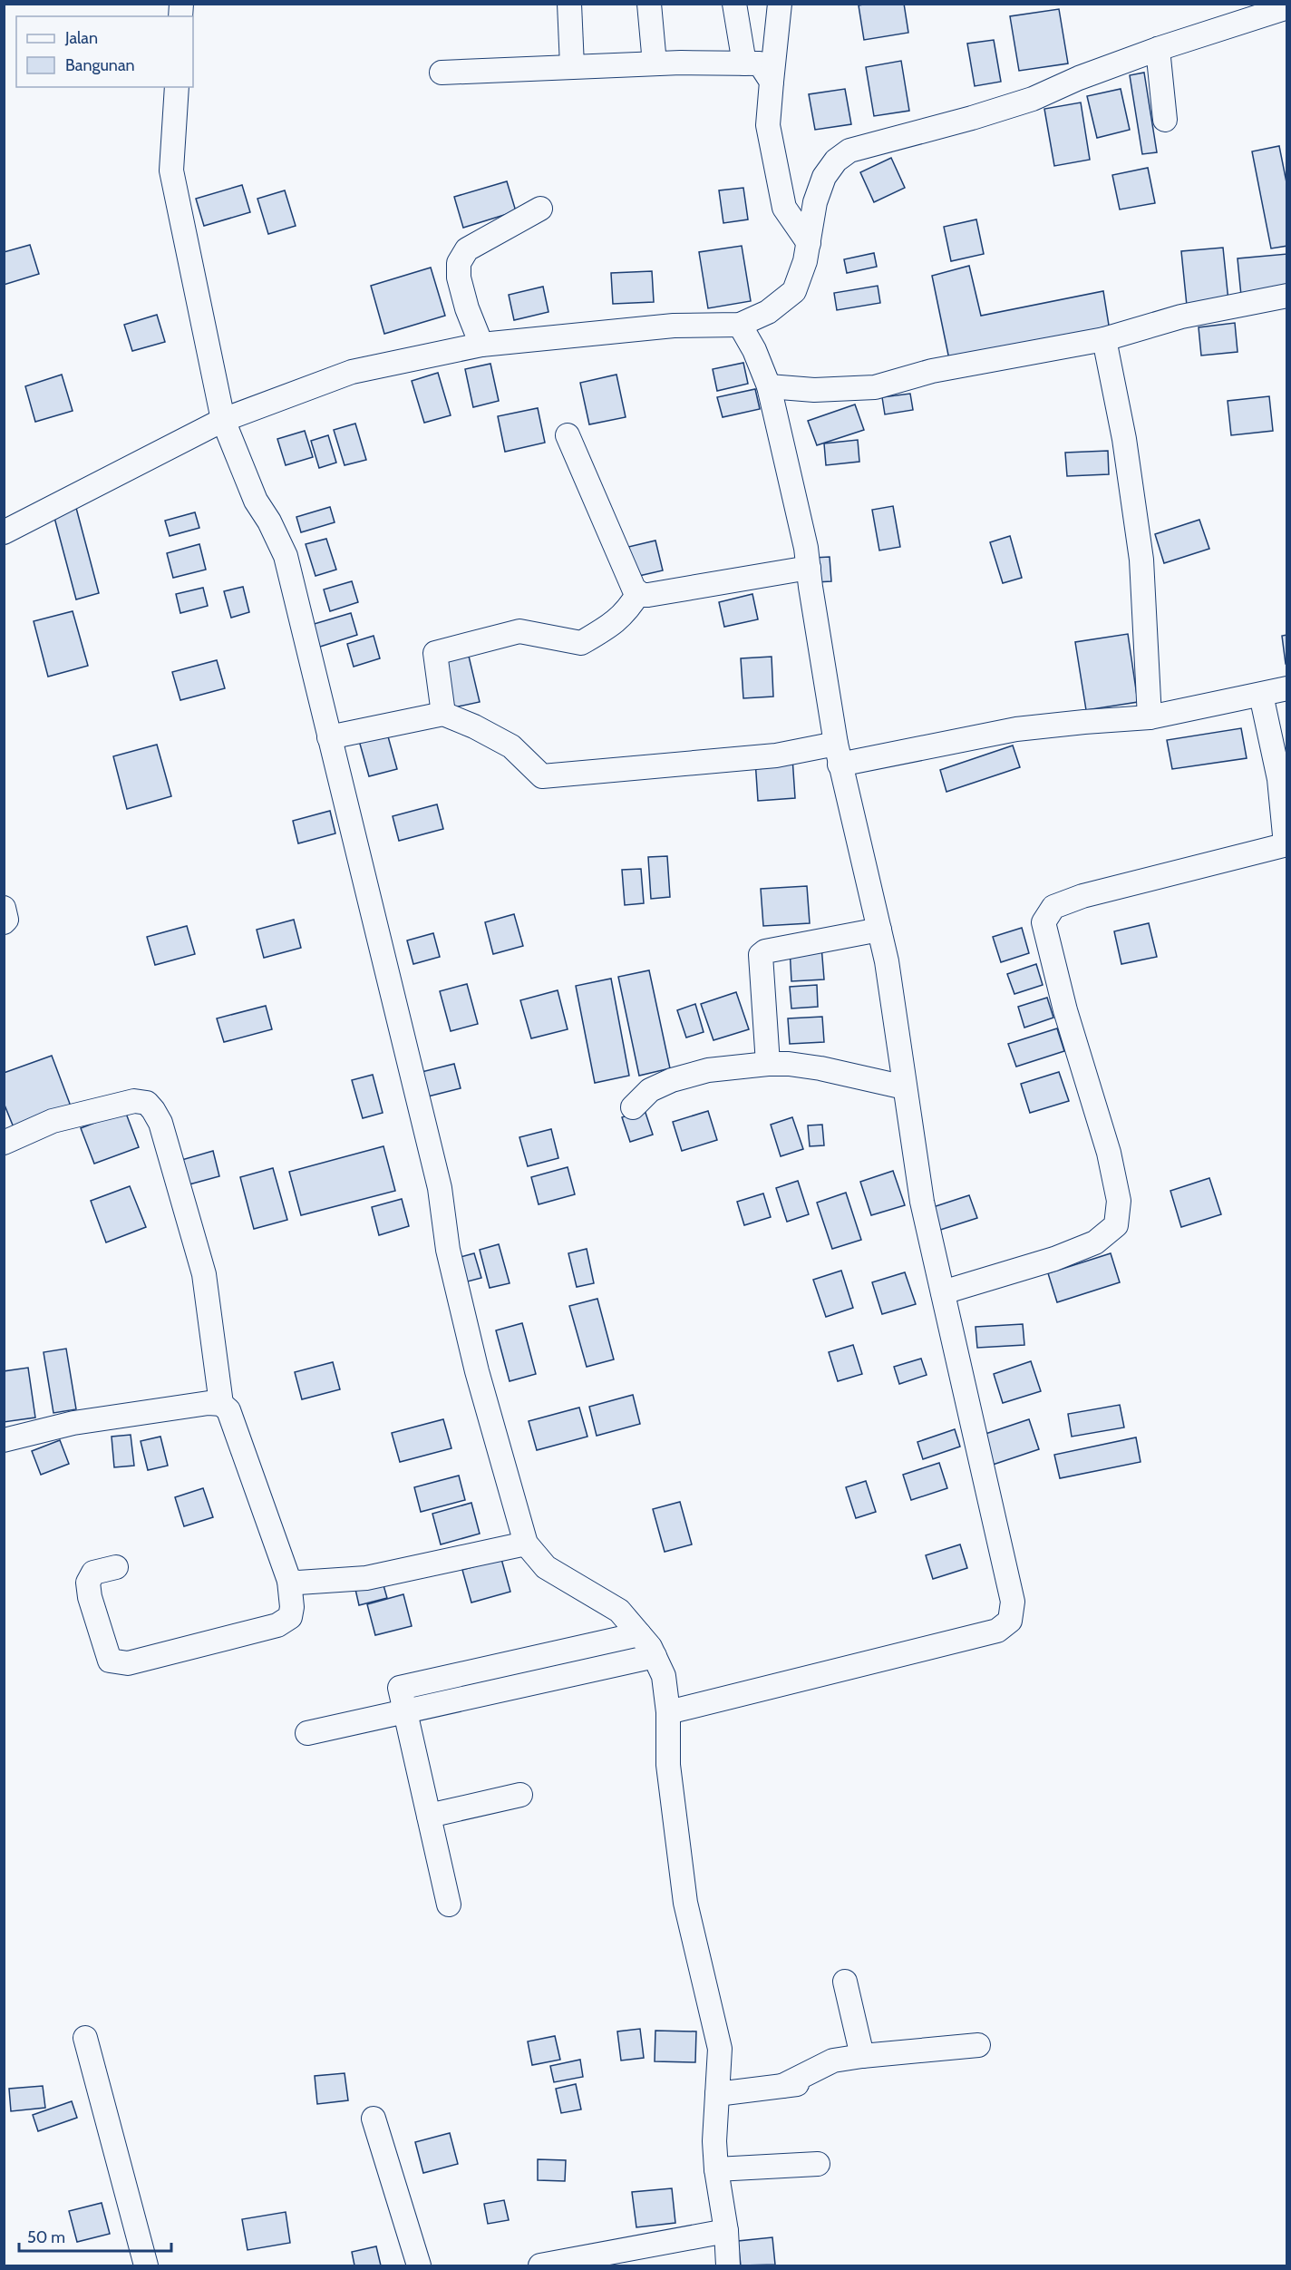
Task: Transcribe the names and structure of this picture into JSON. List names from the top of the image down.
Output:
{
  "legend": ["Jalan", "Bangunan"],
  "scale_bar": "50 m"
}
